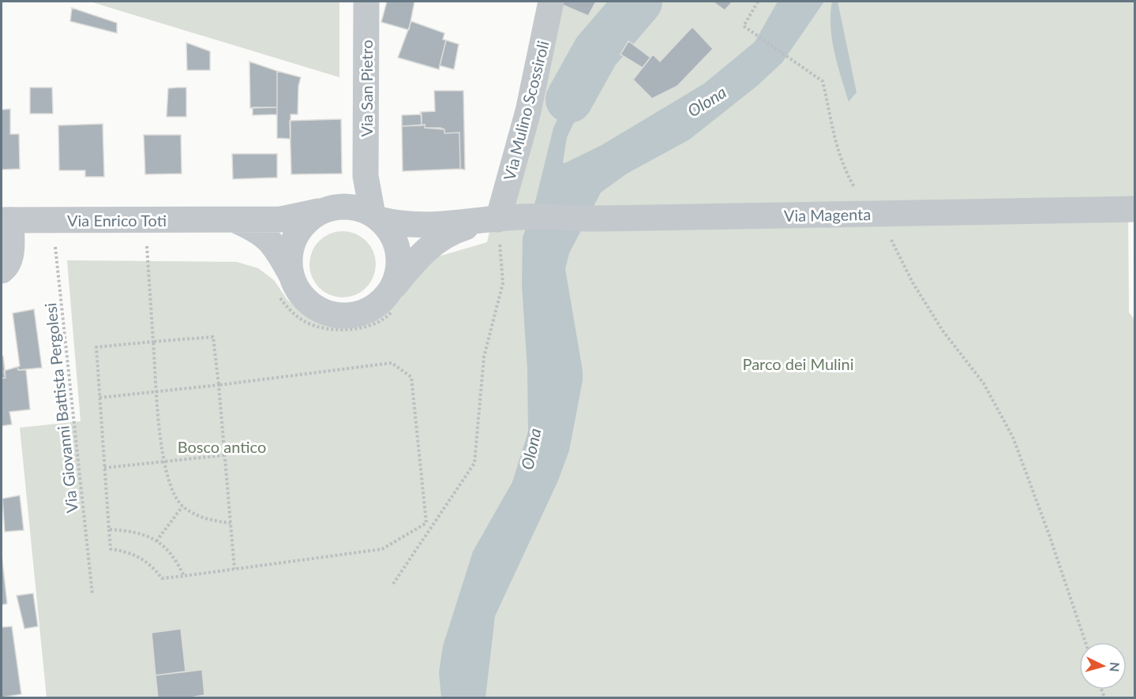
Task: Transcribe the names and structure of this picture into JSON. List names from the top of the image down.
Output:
{
  "streets": {
    "street": [
      "Via San Pietro",
      "Via Mulino Scossiroli",
      "Via Magenta",
      "Via Enrico Toti"
    ],
    "path": ["Via Giovanni Battista Pergolesi"]
  },
  "crossings": [
    ["Via San Pietro", "Via Enrico Toti"],
    ["Via Mulino Scossiroli", "Via Magenta"],
    ["Via Mulino Scossiroli", "Via Enrico Toti"],
    ["Via Magenta", "Via Enrico Toti"],
    ["Via Enrico Toti", "Via Giovanni Battista Pergolesi"]
  ],
  "water": ["Olona"],
  "parks": ["Parco dei Mulini", "Bosco antico"],
  "north": "right"
}
